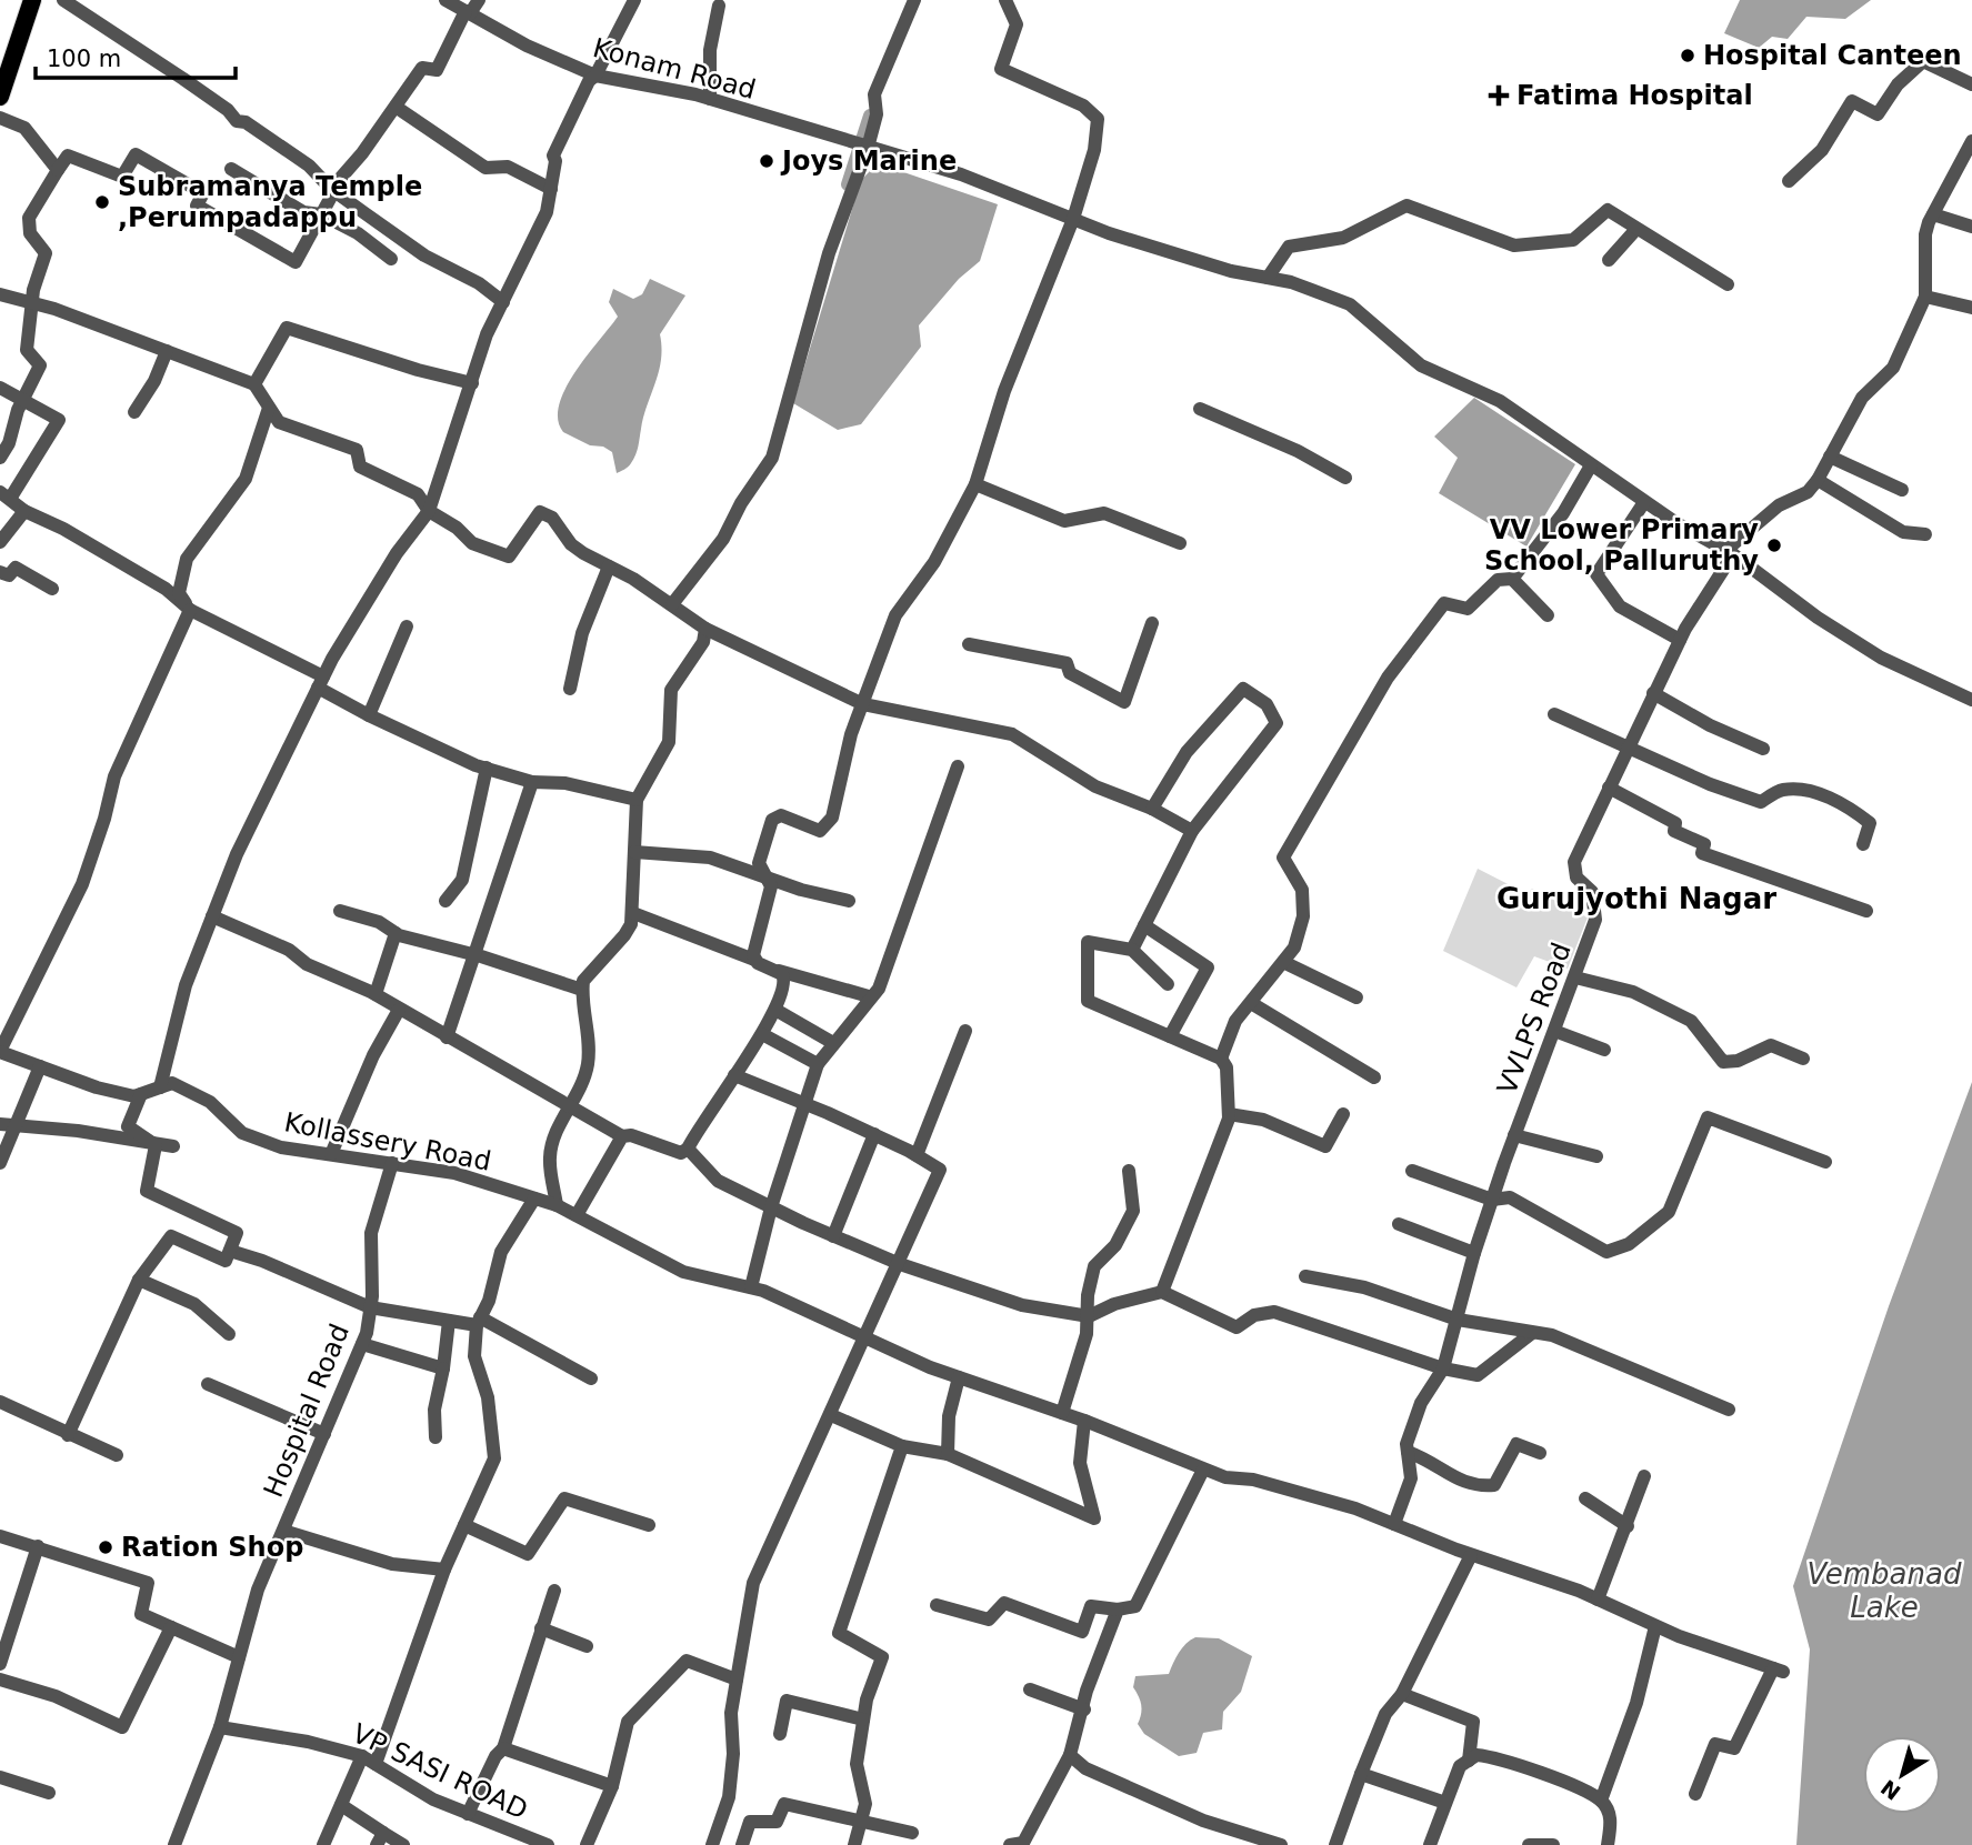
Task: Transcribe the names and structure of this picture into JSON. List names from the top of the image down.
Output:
{
  "streets": {
    "street": [
      "Konam Road",
      "VVLPS Road",
      "Kollassery Road",
      "Hospital Road",
      "VP SASI ROAD"
    ]
  },
  "crossings": [
    ["Konam Road", "VVLPS Road"],
    ["VVLPS Road", "Kollassery Road"],
    ["Kollassery Road", "Hospital Road"],
    ["Hospital Road", "VP SASI ROAD"]
  ],
  "districts": ["Gurujyothi Nagar"],
  "water": ["Vembanad Lake"],
  "places": {
    "other": [
      "Hospital Canteen",
      "Joys Marine",
      "Subramanya Temple ,Perumpadappu",
      "VV Lower Primary School, Palluruthy",
      "Ration Shop"
    ],
    "health": ["Fatima Hospital"]
  },
  "scale_bar": "100 m",
  "north": "bottom left"
}
